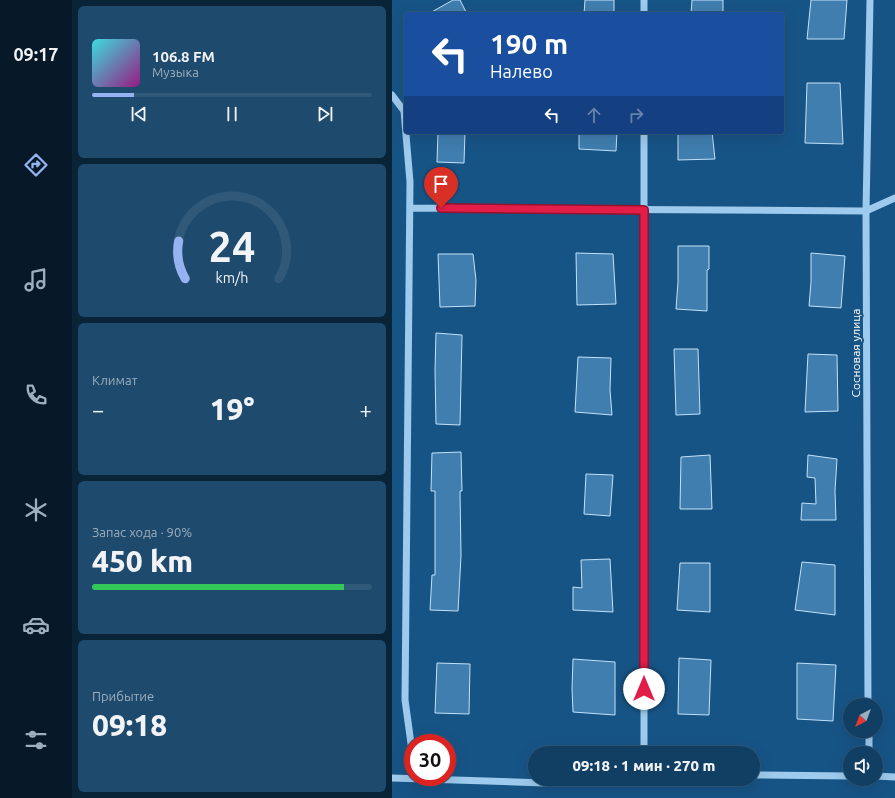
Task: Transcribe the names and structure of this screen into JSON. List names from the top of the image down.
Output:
{
  "streets": {
    "street": ["Сосновая улица"]
  },
  "north": "bottom left",
  "page": {
    "tabs": "09:17",
    "turn": ["190 m", "Налево"],
    "song": ["106.8 FM", "Музыка"],
    "tile": [
      "Климат",
      ["Запас хода · 90%", "450 km"],
      ["Прибытие", "09:18"]
    ],
    "heat": ["−", "19°", "+"],
    "limit": "30",
    "trip": "09:18 · 1 мин · 270 m",
    "gauge": ["24", "km/h"]
  }
}
